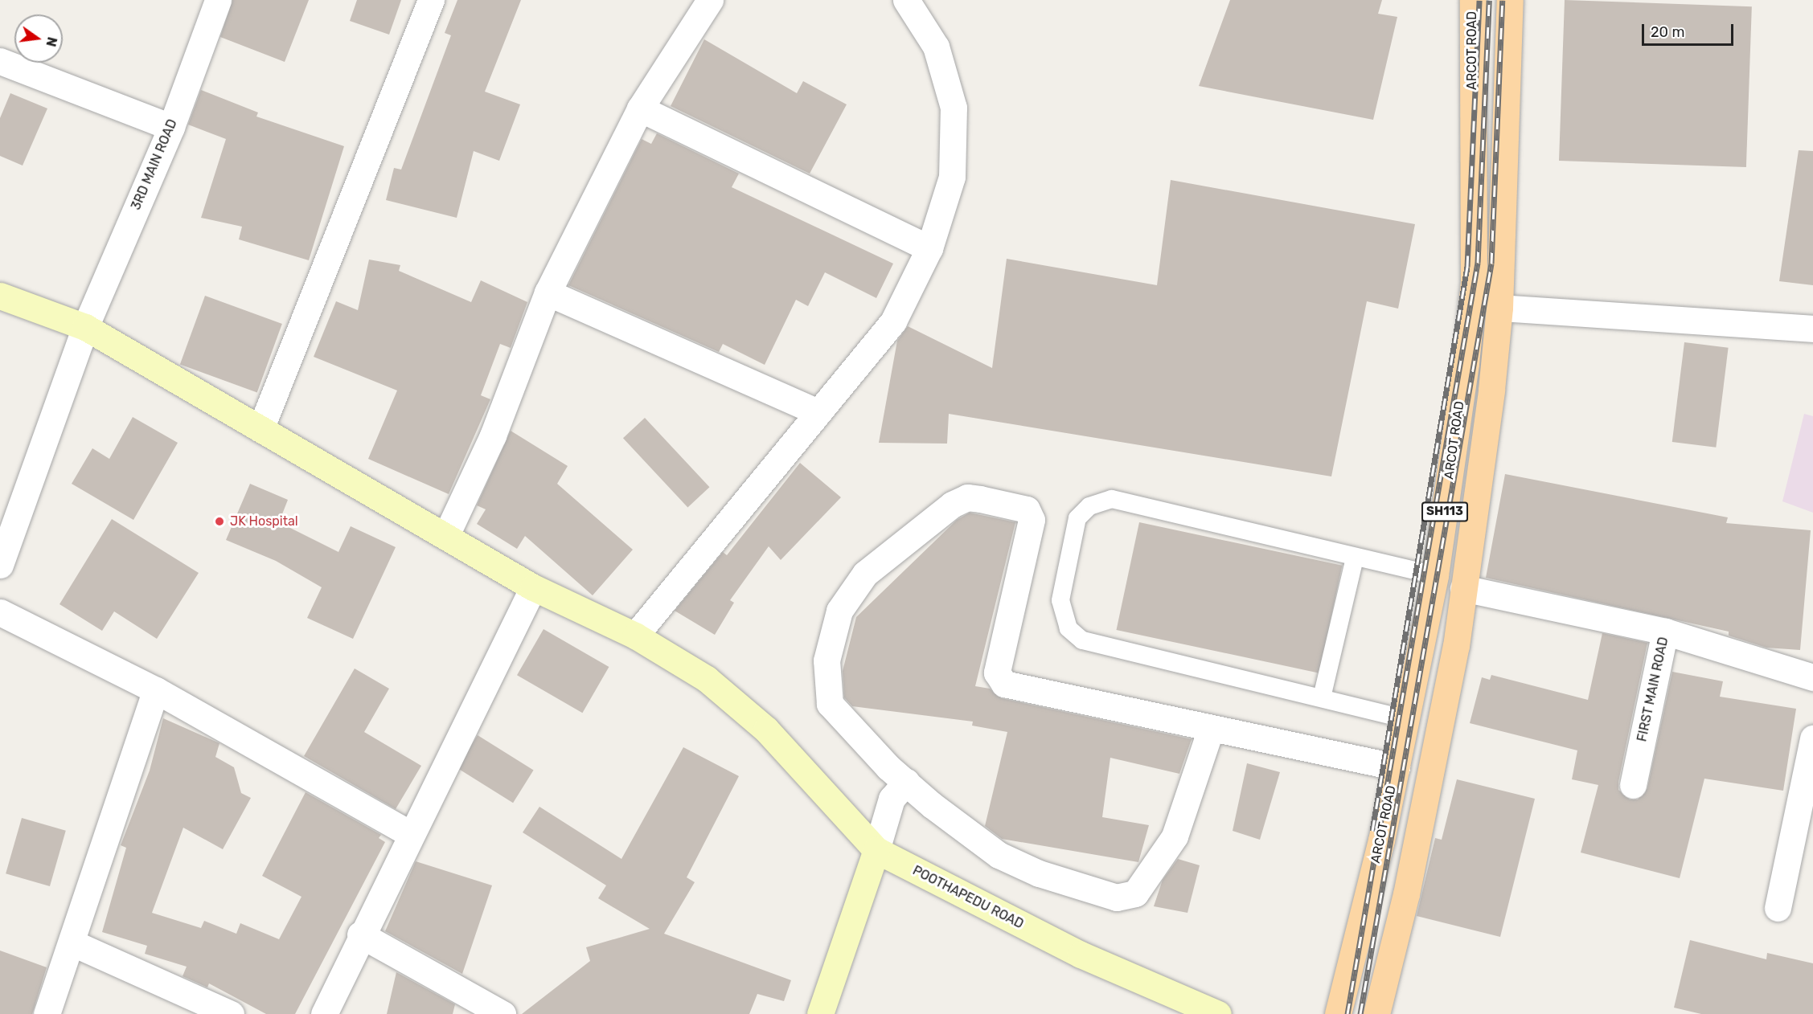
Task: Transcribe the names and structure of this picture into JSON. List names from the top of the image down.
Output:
{
  "streets": {
    "main road": ["ARCOT ROAD", "SH113"],
    "street": ["3RD MAIN ROAD", "FIRST MAIN ROAD", "POOTHAPEDU ROAD"]
  },
  "places": ["JK Hospital"],
  "scale_bar": "20 m",
  "north": "right"
}
